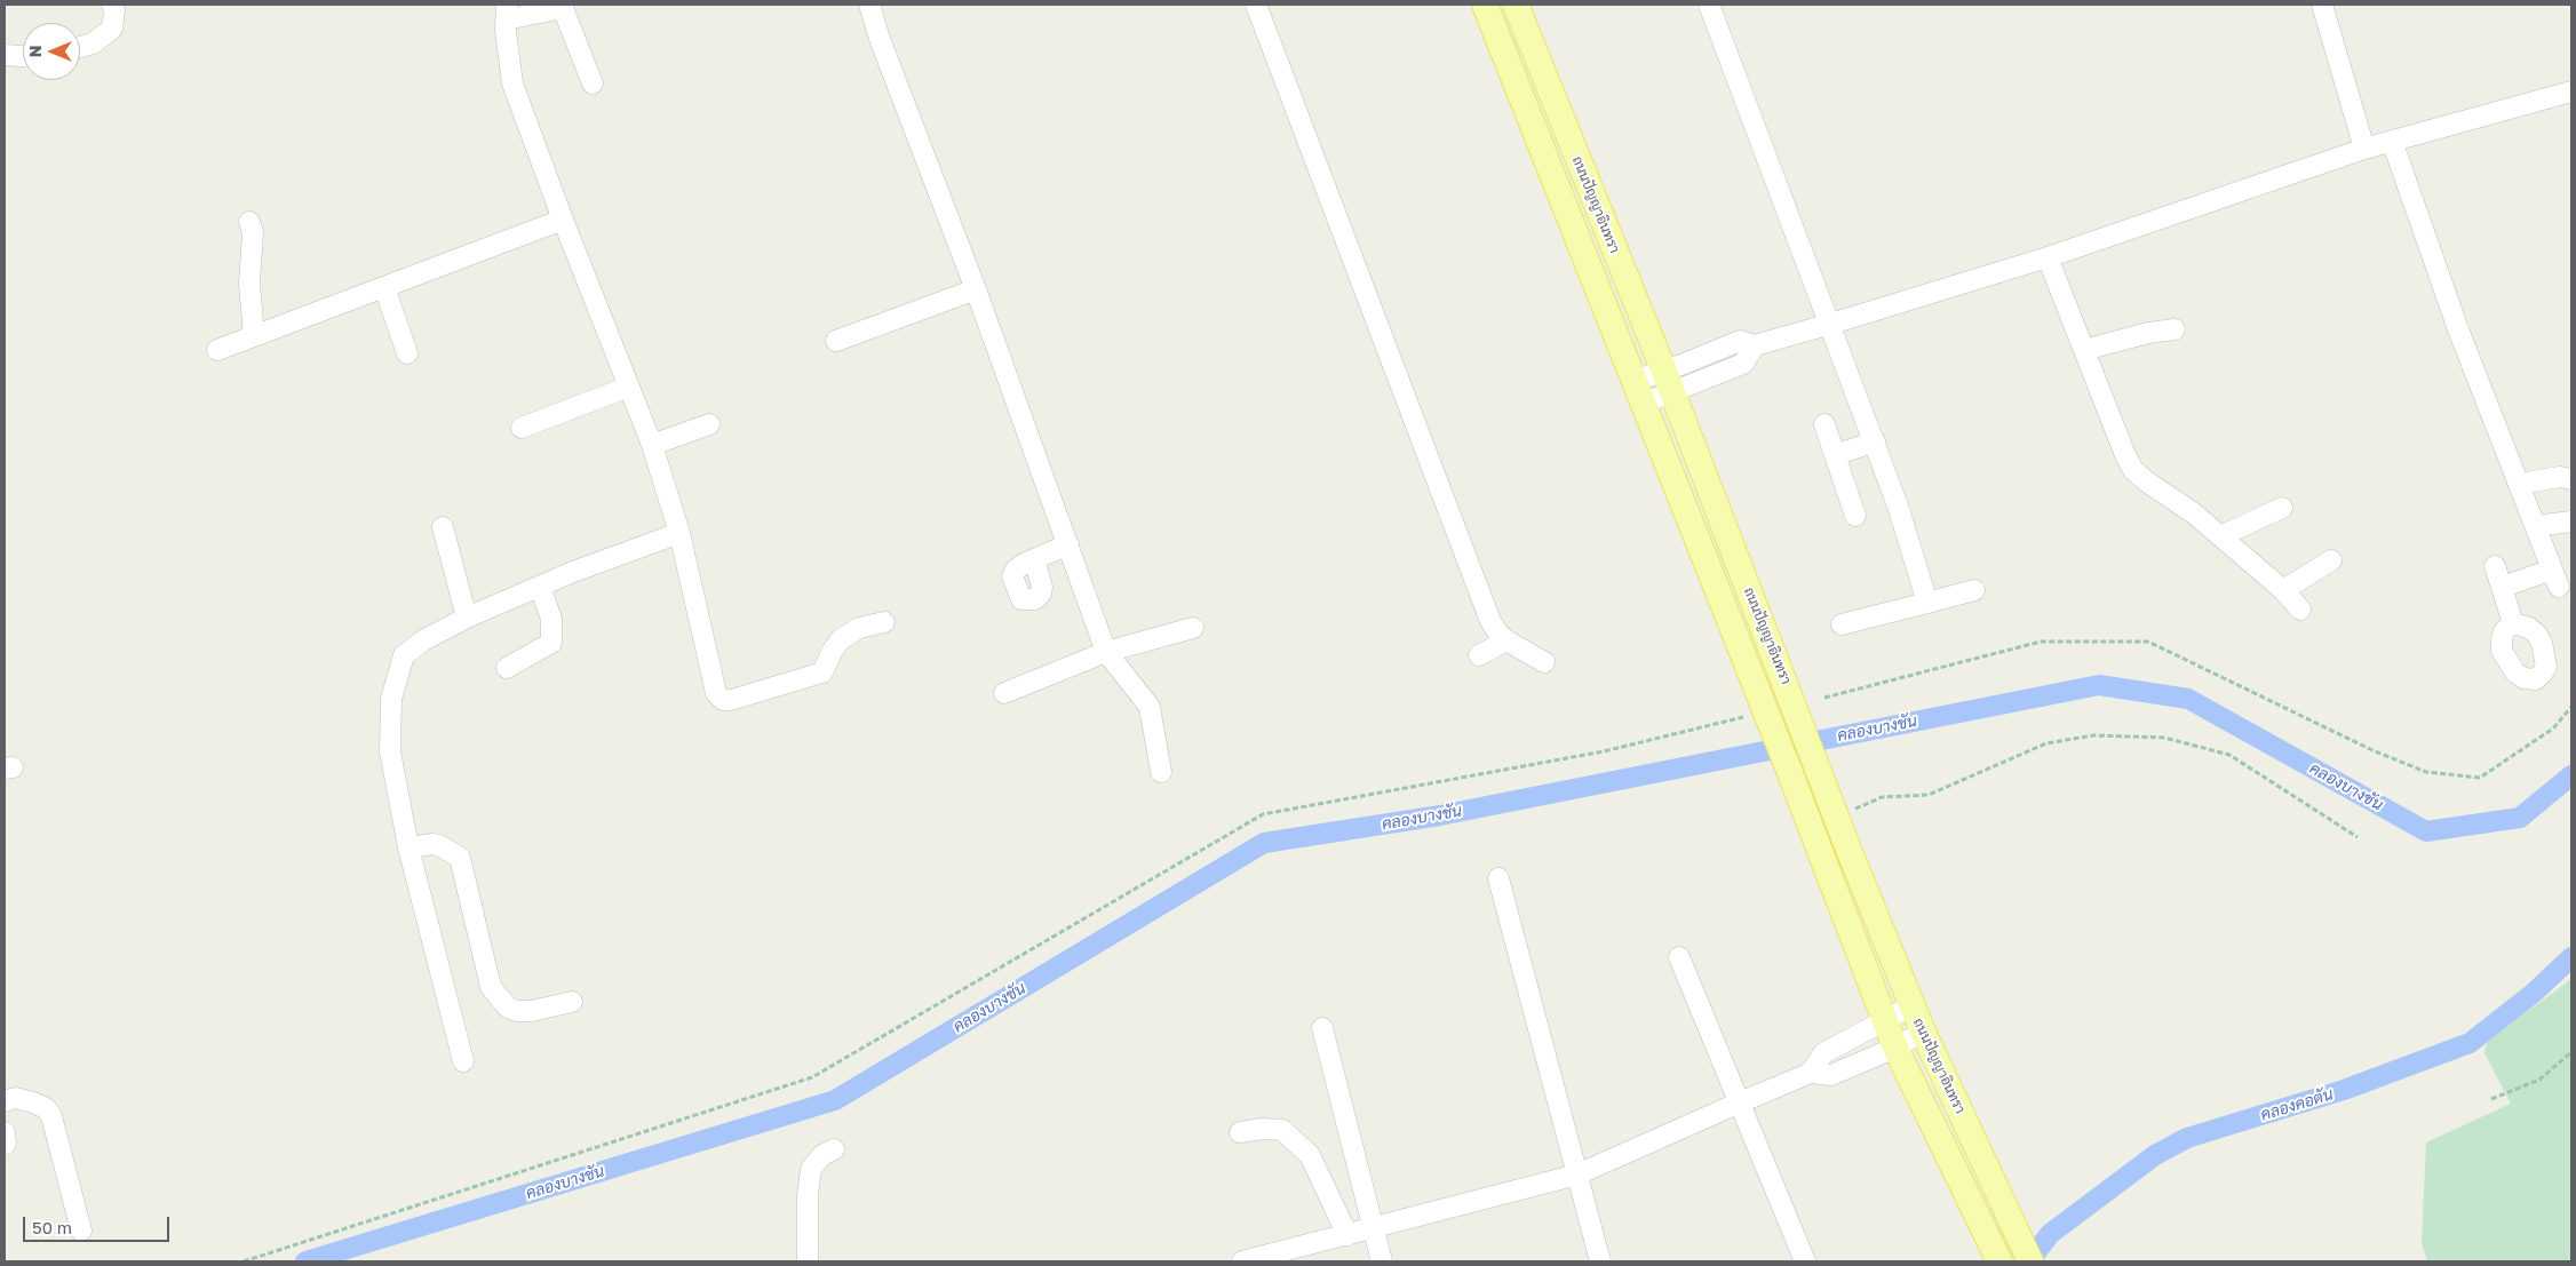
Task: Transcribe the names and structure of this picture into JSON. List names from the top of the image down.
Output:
{
  "streets": {
    "main road": ["ถนนปัญญาอินทรา"]
  },
  "water": ["คลองบางชัน", "คลองคอตัน"],
  "scale_bar": "50 m",
  "north": "left"
}
